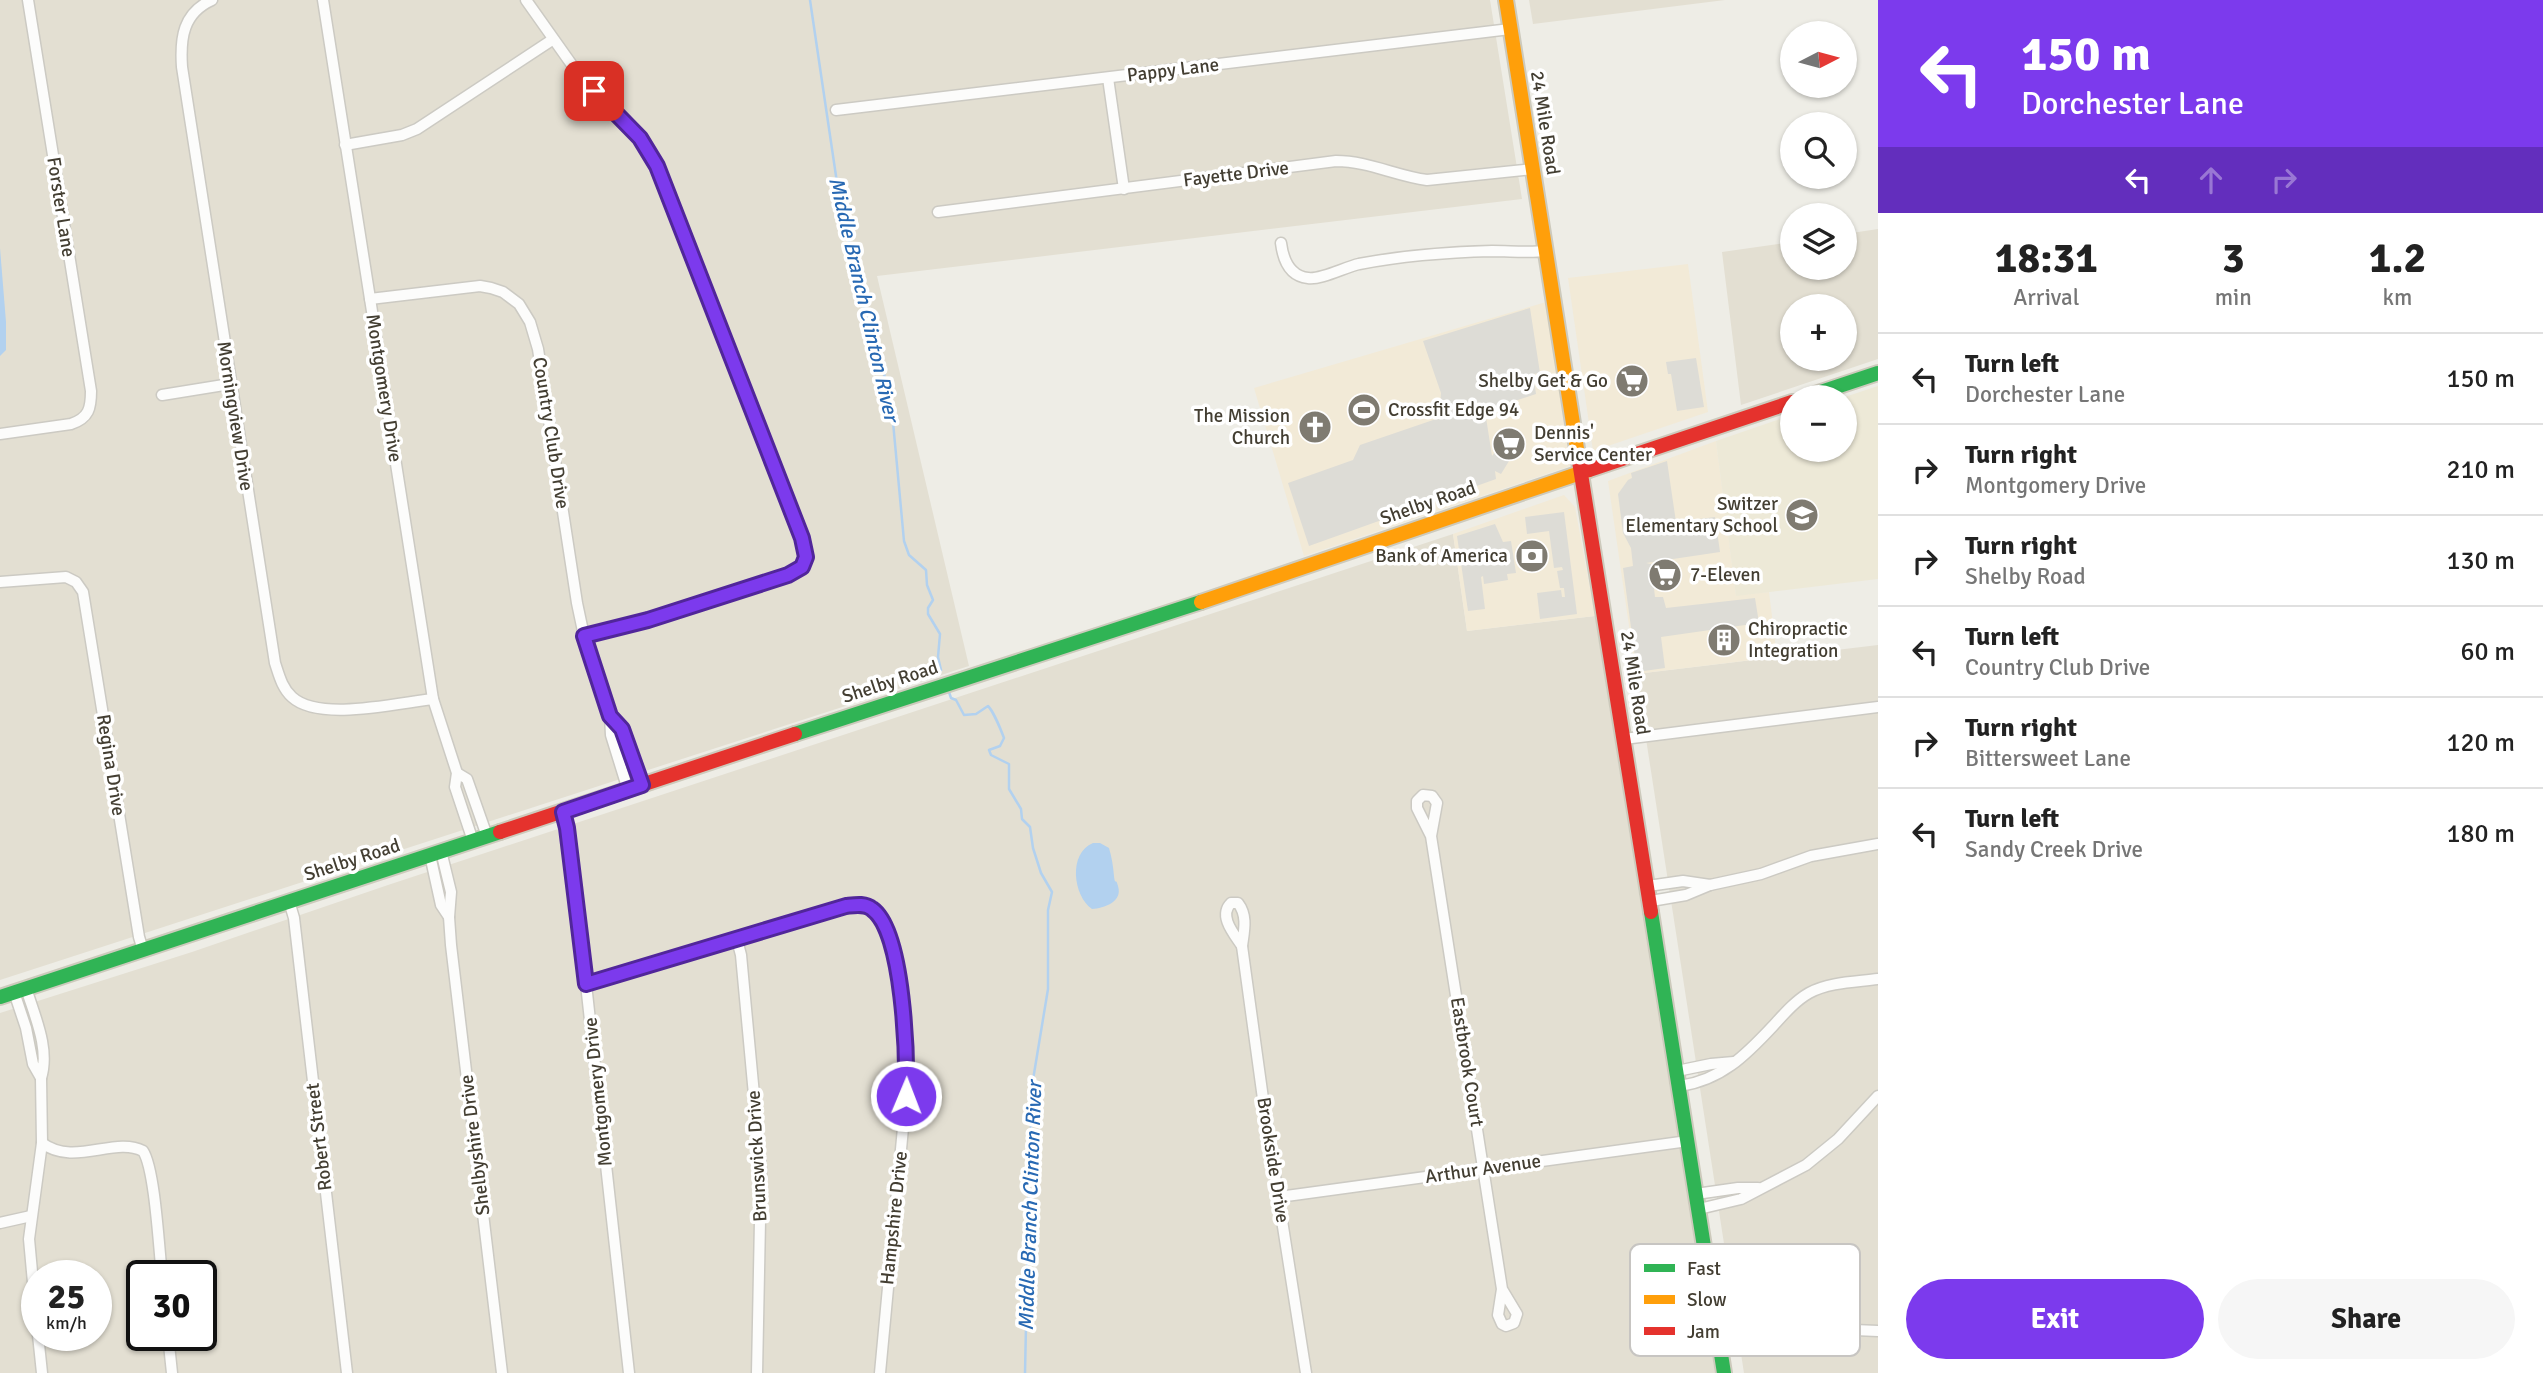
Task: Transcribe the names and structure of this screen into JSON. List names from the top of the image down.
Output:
{
  "streets": {
    "street": [
      "Pappy Lane",
      "24 Mile Road",
      "Fayette Drive",
      "Forster Lane",
      "Montgomery Drive",
      "Morningview Drive",
      "Country Club Drive",
      "Shelby Road",
      "Regina Drive",
      "Eastbrook Court",
      "Robert Street",
      "Shelbyshire Drive",
      "Brunswick Drive",
      "Brookside Drive",
      "Arthur Avenue",
      "Hampshire Drive"
    ]
  },
  "crossings": [
    ["Pappy Lane", "24 Mile Road"],
    ["24 Mile Road", "Fayette Drive"],
    ["24 Mile Road", "Shelby Road"],
    ["24 Mile Road", "Arthur Avenue"],
    ["Montgomery Drive", "Morningview Drive"],
    ["Montgomery Drive", "Country Club Drive"],
    ["Montgomery Drive", "Shelby Road"],
    ["Country Club Drive", "Shelby Road"],
    ["Shelby Road", "Regina Drive"],
    ["Shelby Road", "Robert Street"],
    ["Shelby Road", "Shelbyshire Drive"],
    ["Eastbrook Court", "Arthur Avenue"],
    ["Brunswick Drive", "Hampshire Drive"],
    ["Brookside Drive", "Arthur Avenue"]
  ],
  "water": ["Middle Branch Clinton River"],
  "places": {
    "supermarket": ["Shelby Get & Go", "Dennis' Service Center", "7-Eleven"],
    "sports": ["Crossfit Edge 94"],
    "church": ["The Mission Church"],
    "school or university": ["Switzer Elementary School"],
    "bank": ["Bank of America"],
    "building": ["Chiropractic Integration"]
  },
  "legend": ["Fast", "Slow", "Jam"],
  "north": "right",
  "page": {
    "turn": ["150 m", "Dorchester Lane"],
    "map_buttons": ["+", "−"],
    "eta": [
      "18:31",
      "Arrival",
      "3",
      "min",
      "1.2",
      "km"
    ],
    "list": [
      {
        "name": "Turn left",
        "note": "Dorchester Lane",
        "value": "150 m"
      },
      {
        "name": "Turn right",
        "note": "Montgomery Drive",
        "value": "210 m"
      },
      {
        "name": "Turn right",
        "note": "Shelby Road",
        "value": "130 m"
      },
      {
        "name": "Turn left",
        "note": "Country Club Drive",
        "value": "60 m"
      },
      {
        "name": "Turn right",
        "note": "Bittersweet Lane",
        "value": "120 m"
      },
      {
        "name": "Turn left",
        "note": "Sandy Creek Drive",
        "value": "180 m"
      }
    ],
    "speed": "25 km/h",
    "limit": "30",
    "buttons": ["Exit", "Share"]
  }
}
